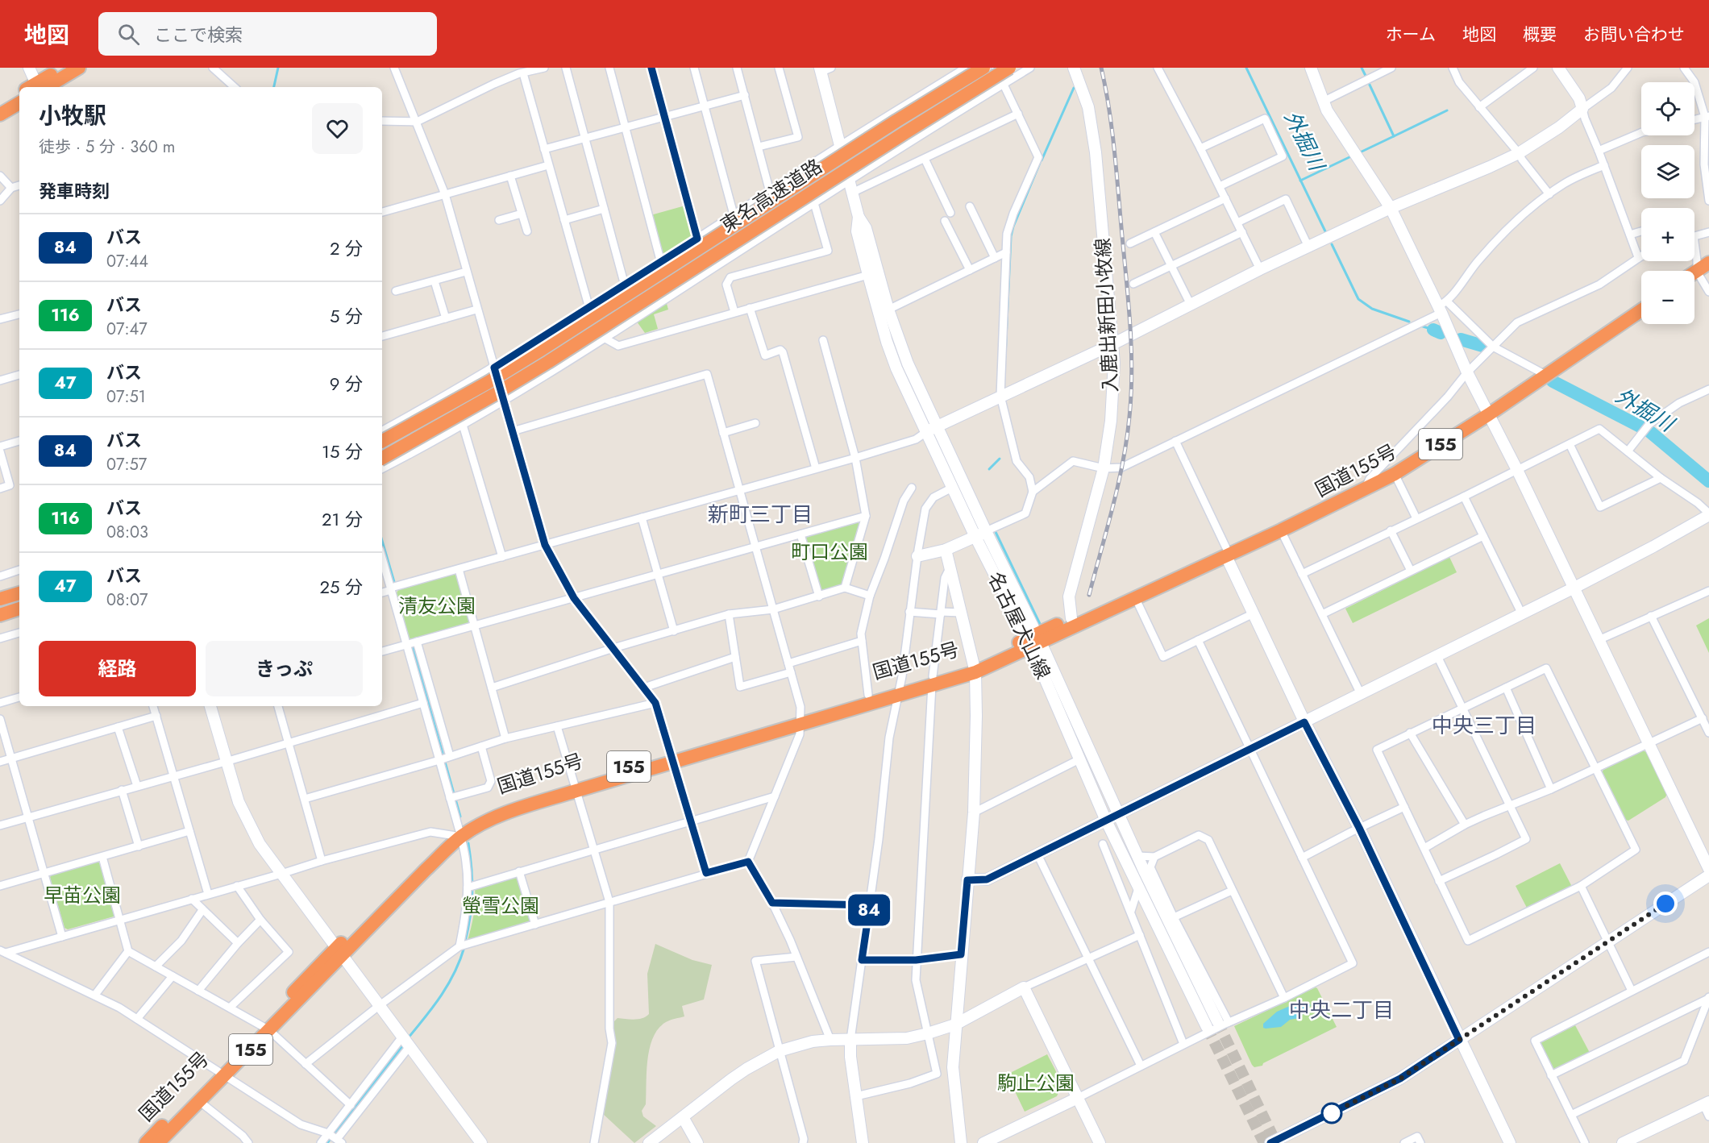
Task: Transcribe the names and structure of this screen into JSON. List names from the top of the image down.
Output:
{
  "streets": {
    "highway": ["東名高速道路", "155", "国道155号"],
    "street": ["入鹿出新田小牧線", "名古屋犬山線"]
  },
  "crossings": [
    ["入鹿出新田小牧線", "国道155号"],
    ["国道155号", "名古屋犬山線"]
  ],
  "districts": ["新町三丁目", "中央三丁目", "中央二丁目"],
  "water": ["外掘川"],
  "parks": [
    "町口公園",
    "清友公園",
    "早苗公園",
    "螢雪公園",
    "駒止公園"
  ],
  "lines": ["bus line 84"],
  "page": {
    "header": "地図",
    "search": "ここで検索",
    "nav": [
      "ホーム",
      "地図",
      "概要",
      "お問い合わせ"
    ],
    "on_map": "84",
    "map_buttons": ["+", "−"],
    "heading": [
      ["小牧駅", "徒歩 · 5 分 · 360 m"],
      "発車時刻"
    ],
    "list": [
      {
        "mark": "84",
        "name": "バス",
        "note": "07:44",
        "value": "2 分"
      },
      {
        "mark": "116",
        "name": "バス",
        "note": "07:47",
        "value": "5 分"
      },
      {
        "mark": "47",
        "name": "バス",
        "note": "07:51",
        "value": "9 分"
      },
      {
        "mark": "84",
        "name": "バス",
        "note": "07:57",
        "value": "15 分"
      },
      {
        "mark": "116",
        "name": "バス",
        "note": "08:03",
        "value": "21 分"
      },
      {
        "mark": "47",
        "name": "バス",
        "note": "08:07",
        "value": "25 分"
      }
    ],
    "buttons": ["経路", "きっぷ"]
  }
}
